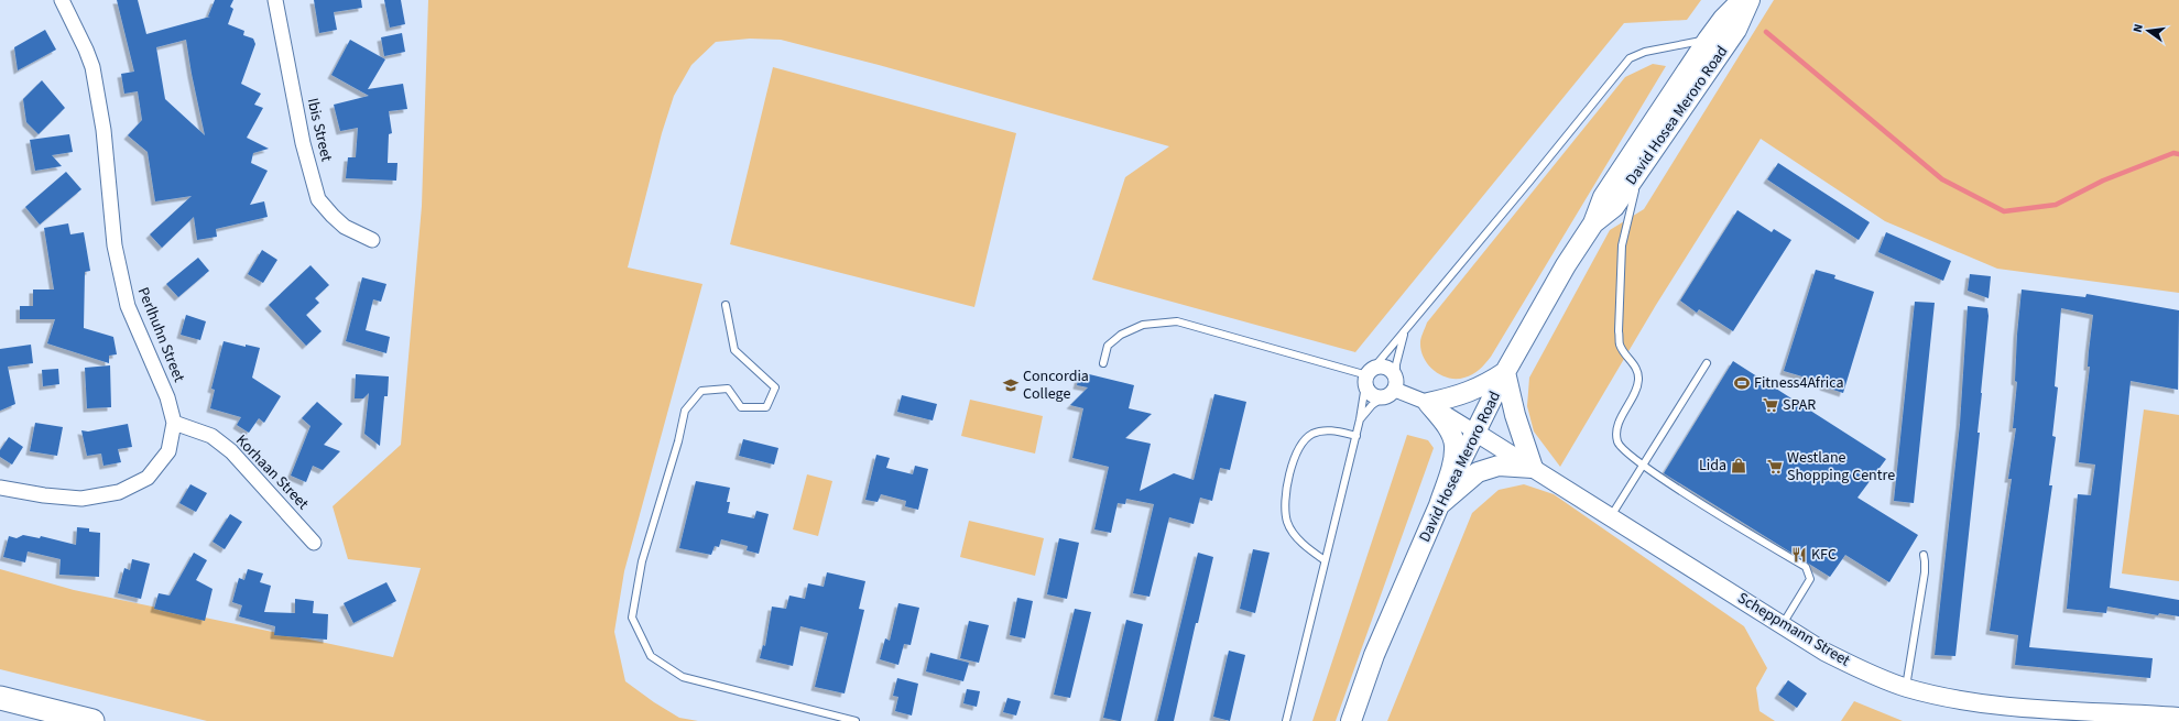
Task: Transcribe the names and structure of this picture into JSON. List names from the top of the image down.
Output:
{
  "streets": {
    "main road": ["David Hosea Meroro Road"],
    "street": [
      "Ibis Street",
      "Perlhuhn Street",
      "Korhaan Street",
      "Scheppmann Street"
    ]
  },
  "crossings": [
    ["David Hosea Meroro Road", "Scheppmann Street"],
    ["Perlhuhn Street", "Korhaan Street"]
  ],
  "places": {
    "sports": ["Fitness4Africa"],
    "school or university": ["Concordia College"],
    "supermarket": ["SPAR", "Westlane Shopping Centre"],
    "shop": ["Lida"],
    "restaurant": ["KFC"]
  },
  "north": "left"
}
